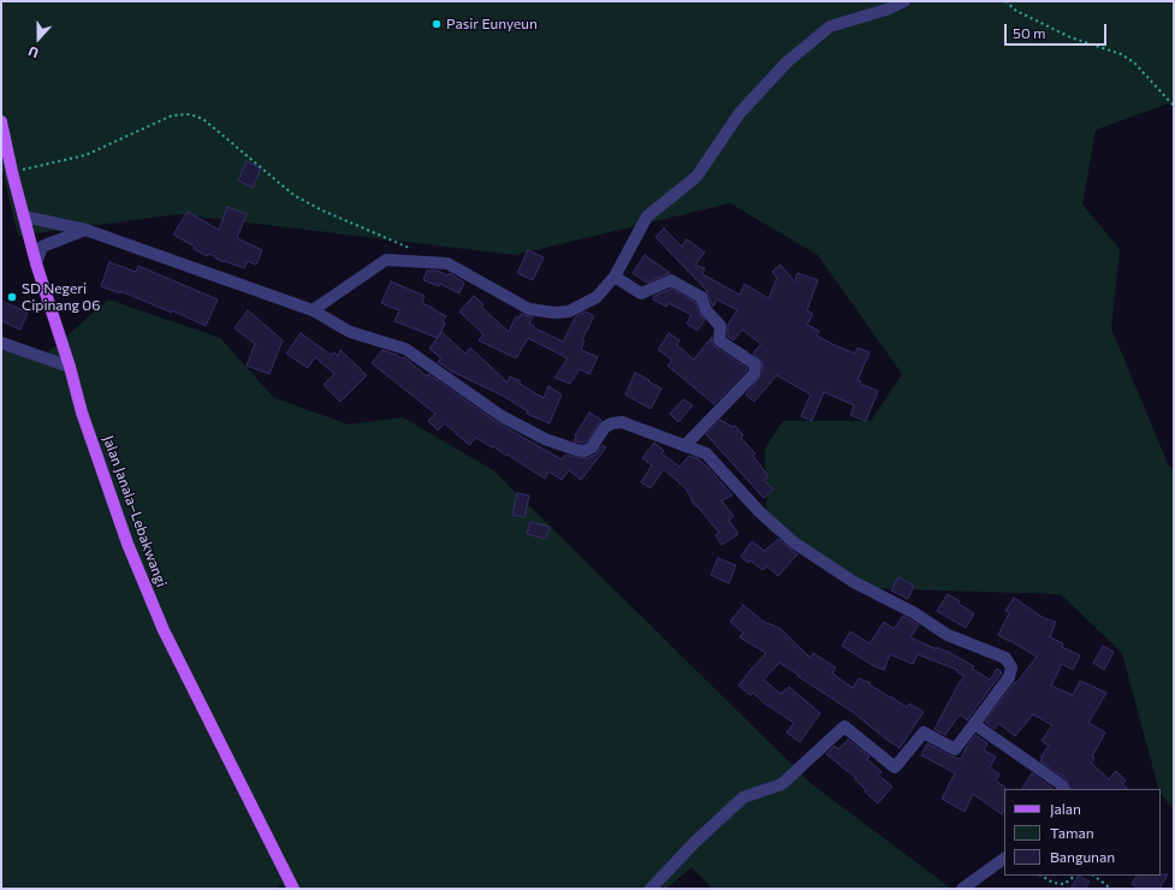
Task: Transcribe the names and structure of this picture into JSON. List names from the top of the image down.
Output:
{
  "streets": {
    "main road": ["Jalan Janala–Lebakwangi"]
  },
  "places": ["Pasir Eunyeun", "SD Negeri Cipinang 06"],
  "legend": ["Jalan", "Taman", "Bangunan"],
  "scale_bar": "50 m",
  "north": "bottom"
}
